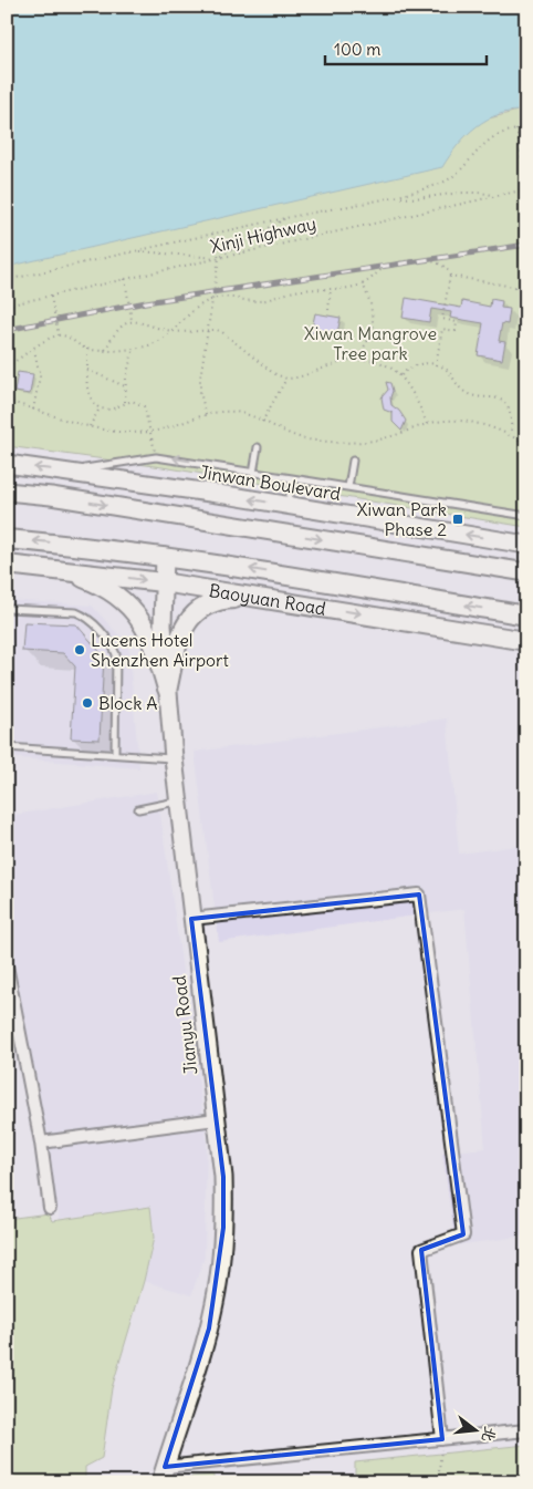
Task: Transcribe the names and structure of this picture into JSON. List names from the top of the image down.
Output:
{
  "streets": {
    "main road": ["Jinwan Boulevard", "Baoyuan Road", "Jianyu Road"],
    "path": ["Xinji Highway"]
  },
  "crossings": [
    ["Baoyuan Road", "Jianyu Road"]
  ],
  "parks": ["Xiwan Mangrove Tree park"],
  "places": {
    "transit": ["Xiwan Park Phase 2"],
    "other": ["Lucens Hotel Shenzhen Airport", "Block A"]
  },
  "scale_bar": "100 m",
  "north": "right"
}
